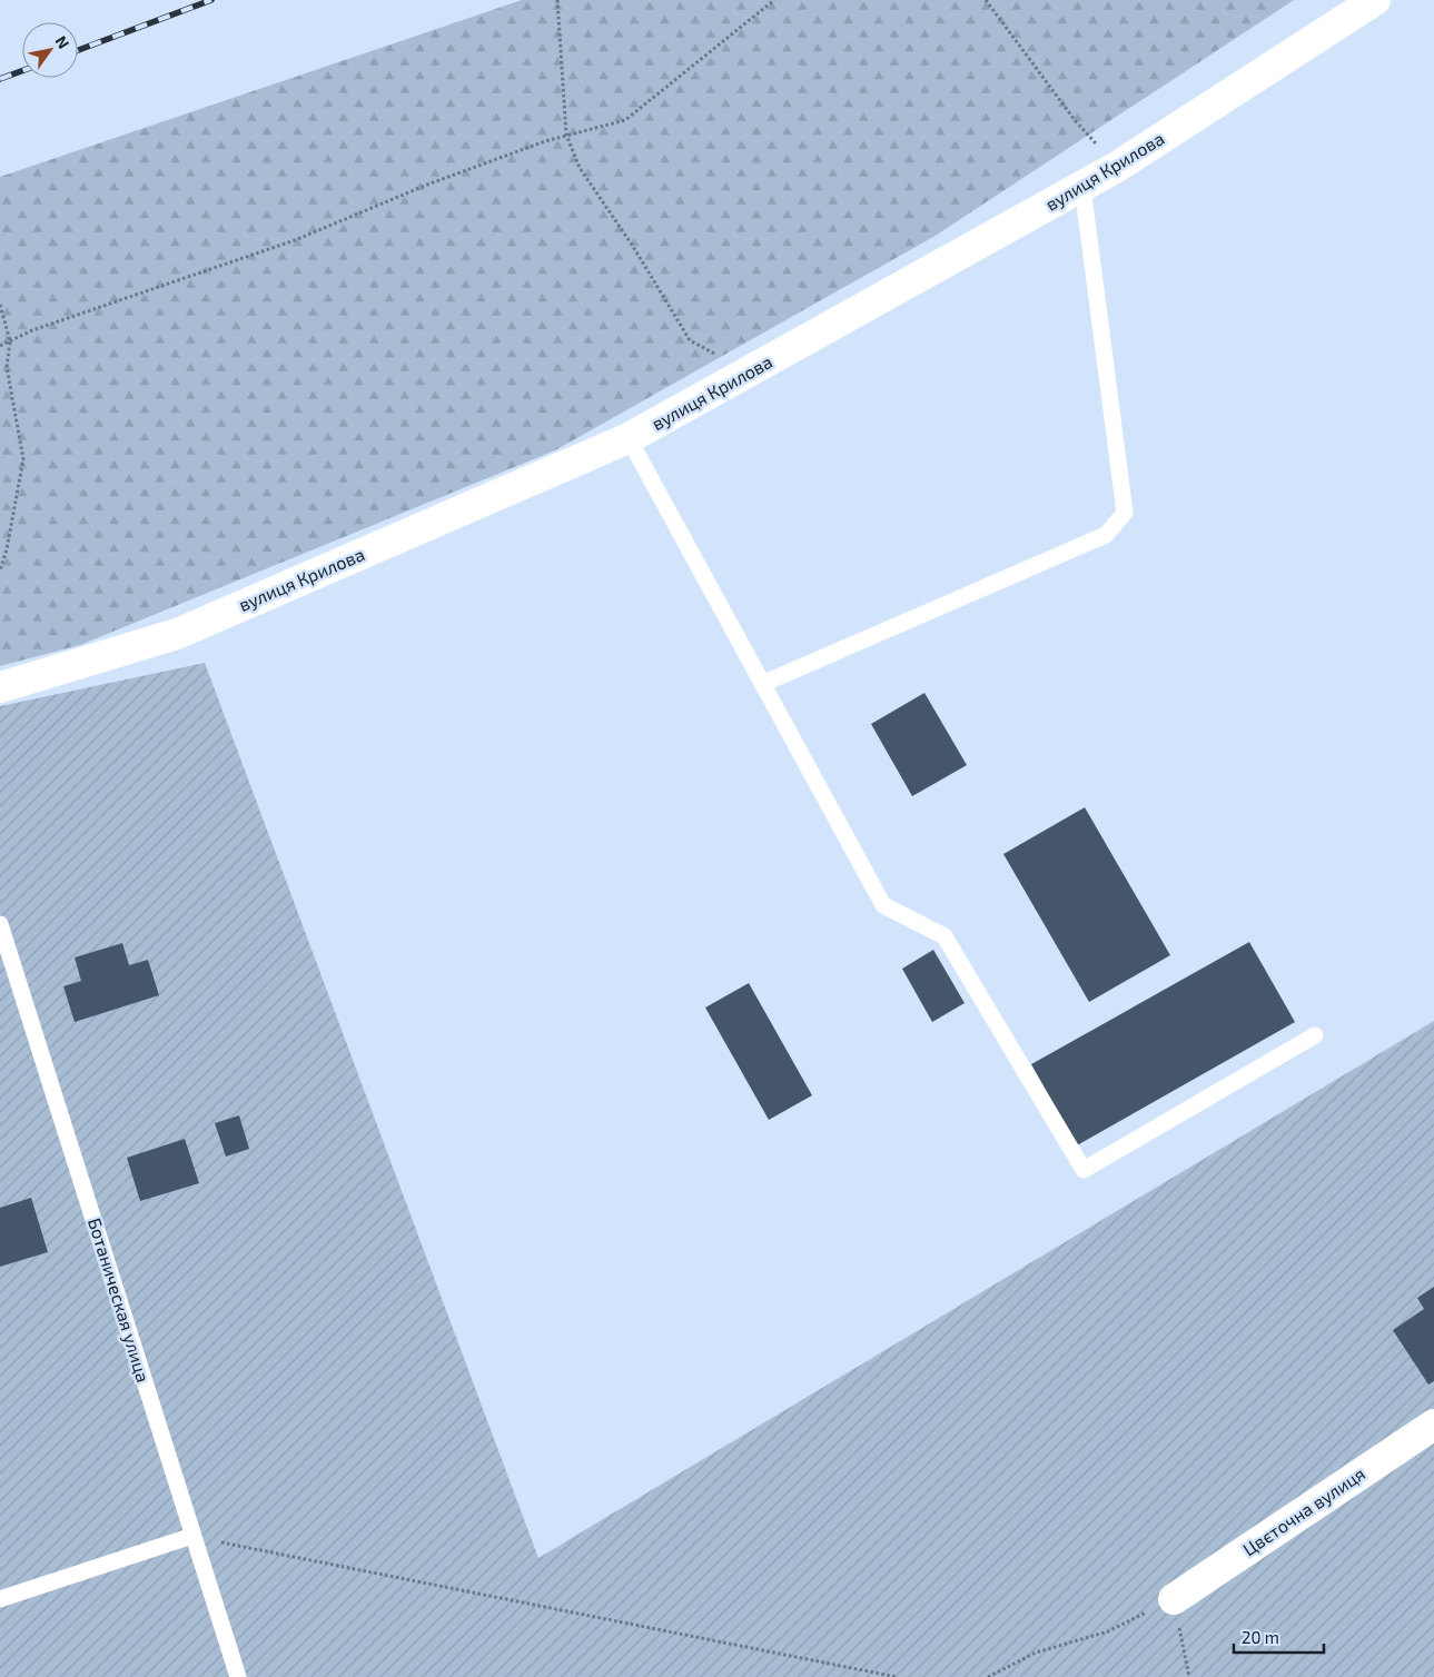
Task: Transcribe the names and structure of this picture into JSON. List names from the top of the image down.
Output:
{
  "streets": {
    "street": ["вулиця Крилова", "Цвєточна вулиця"],
    "lane": ["Ботаническая улица"]
  },
  "scale_bar": "20 m",
  "north": "top right"
}
